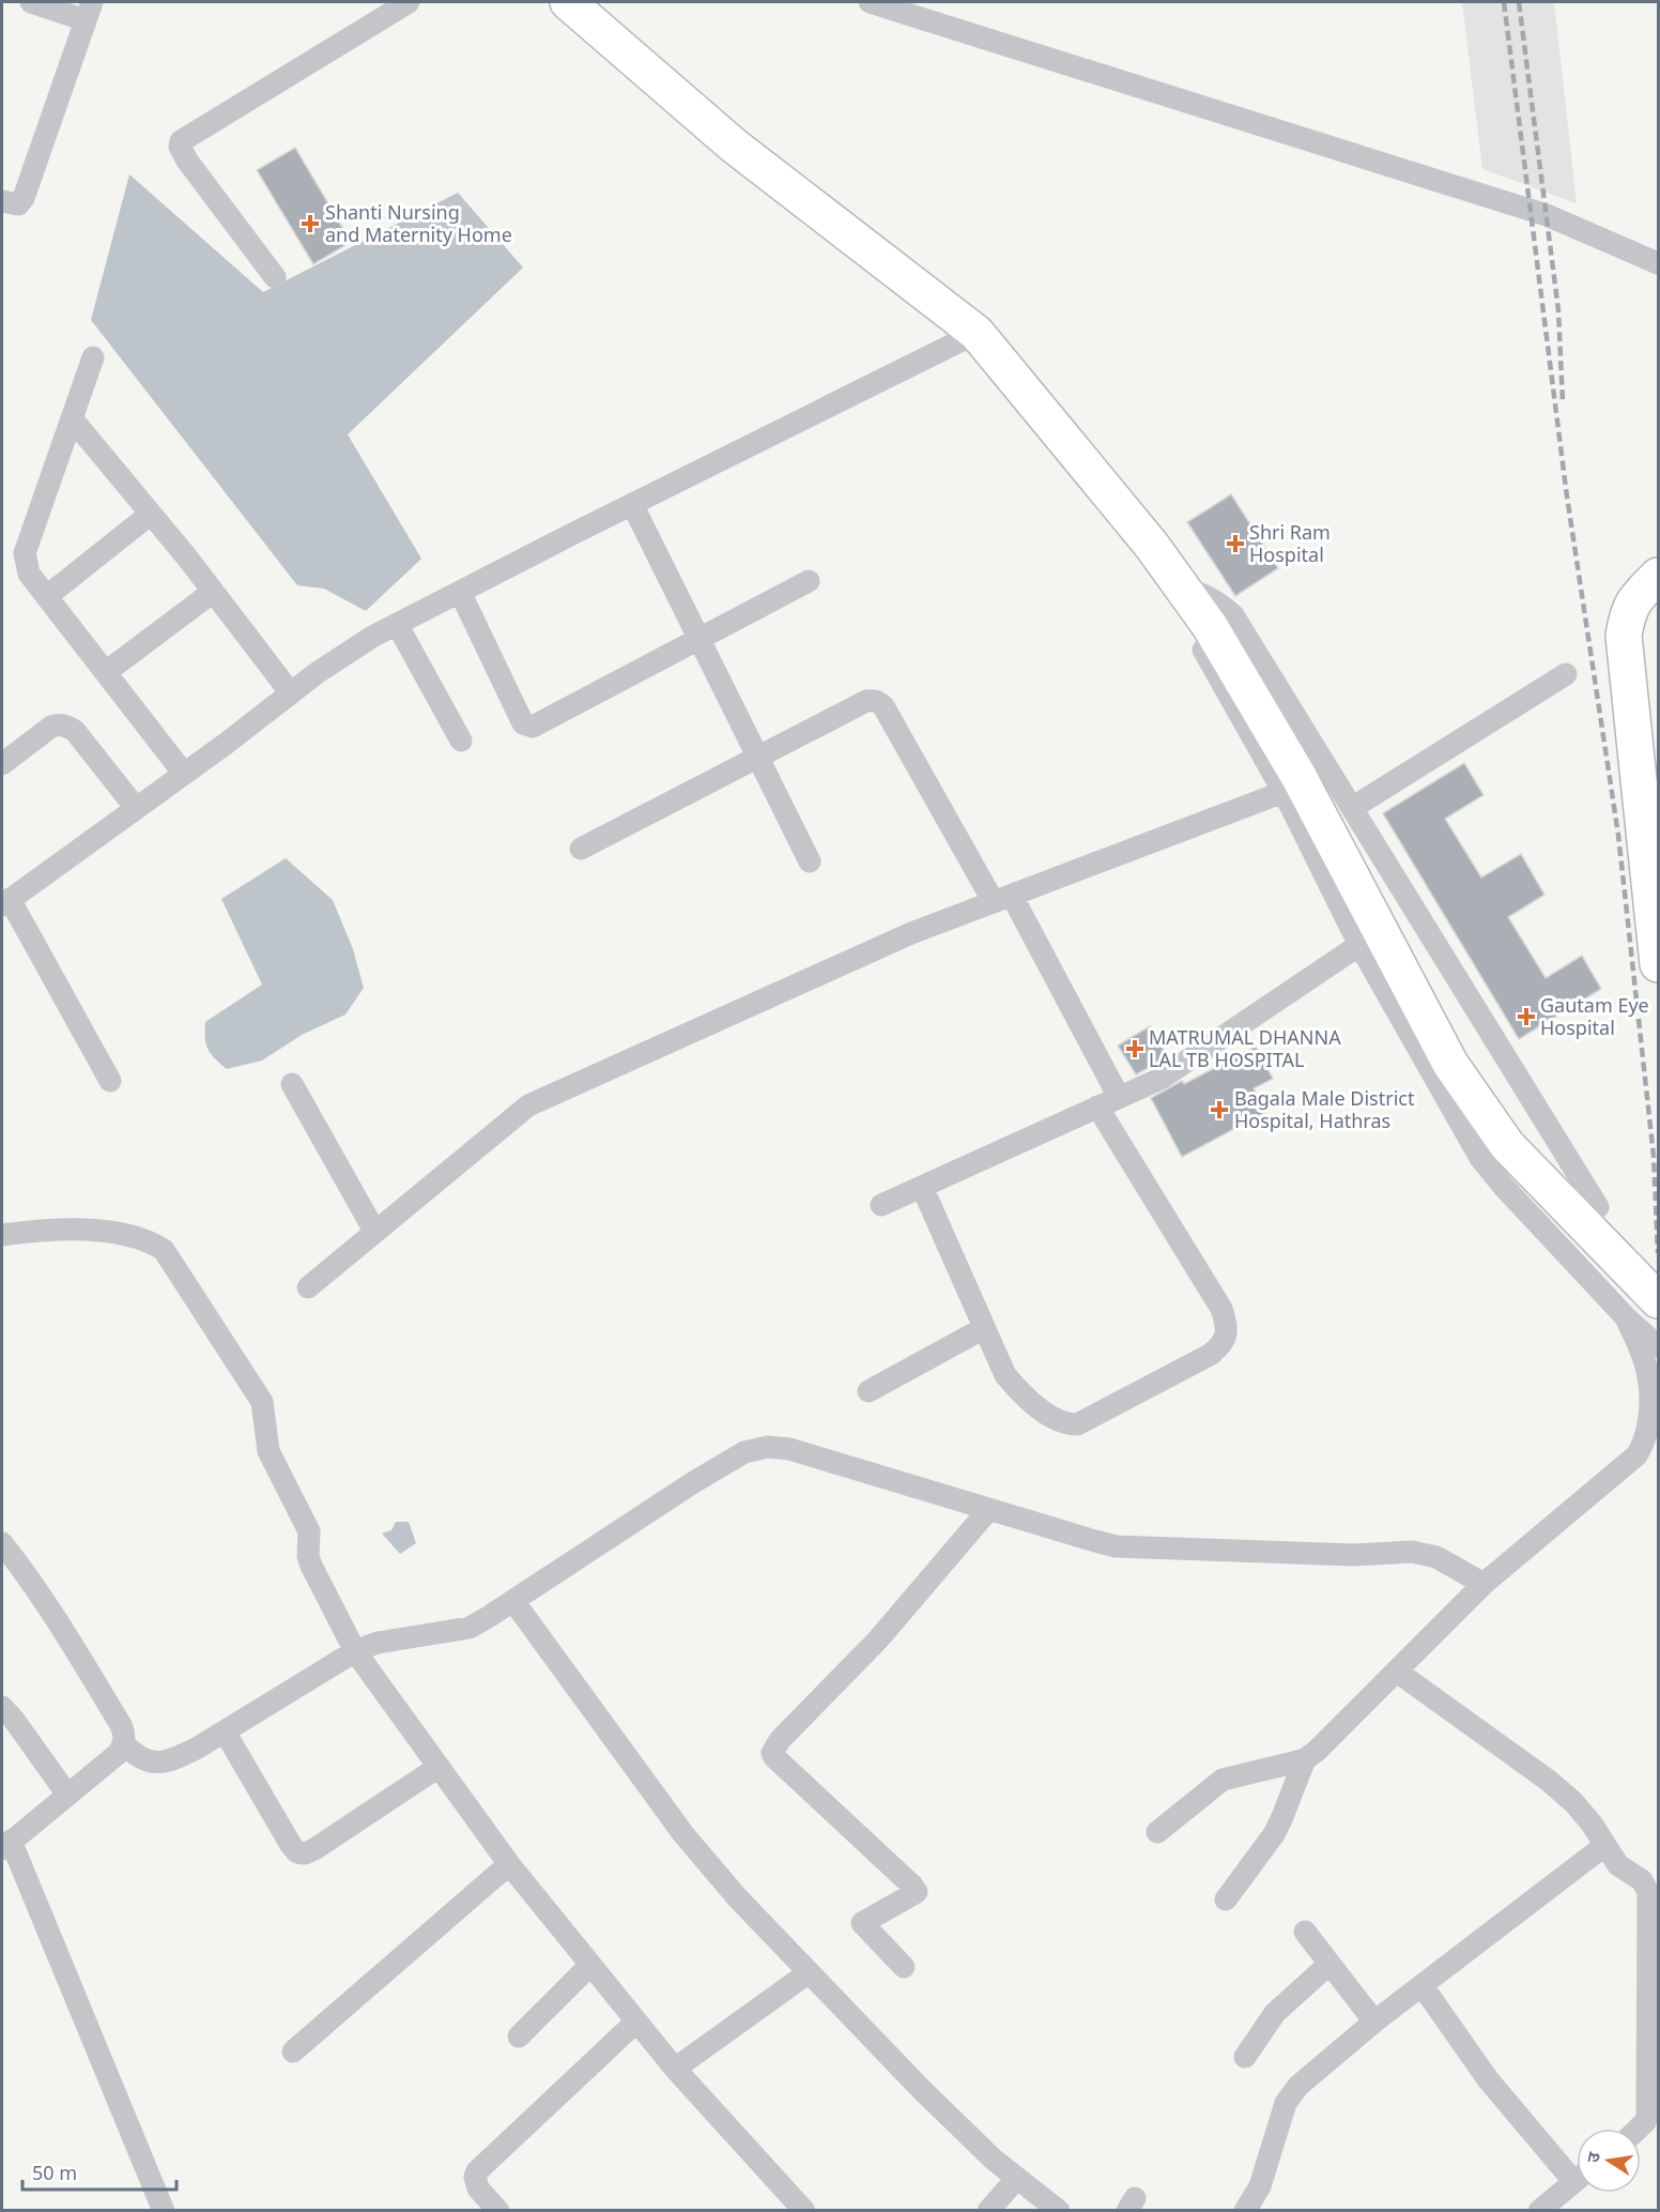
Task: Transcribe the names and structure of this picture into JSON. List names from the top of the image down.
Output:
{
  "places": {
    "health": [
      "Shanti Nursing and Maternity Home",
      "Shri Ram Hospital",
      "Gautam Eye Hospital",
      "MATRUMAL DHANNA LAL TB HOSPITAL",
      "Bagala Male District Hospital, Hathras"
    ]
  },
  "scale_bar": "50 m",
  "north": "left"
}
